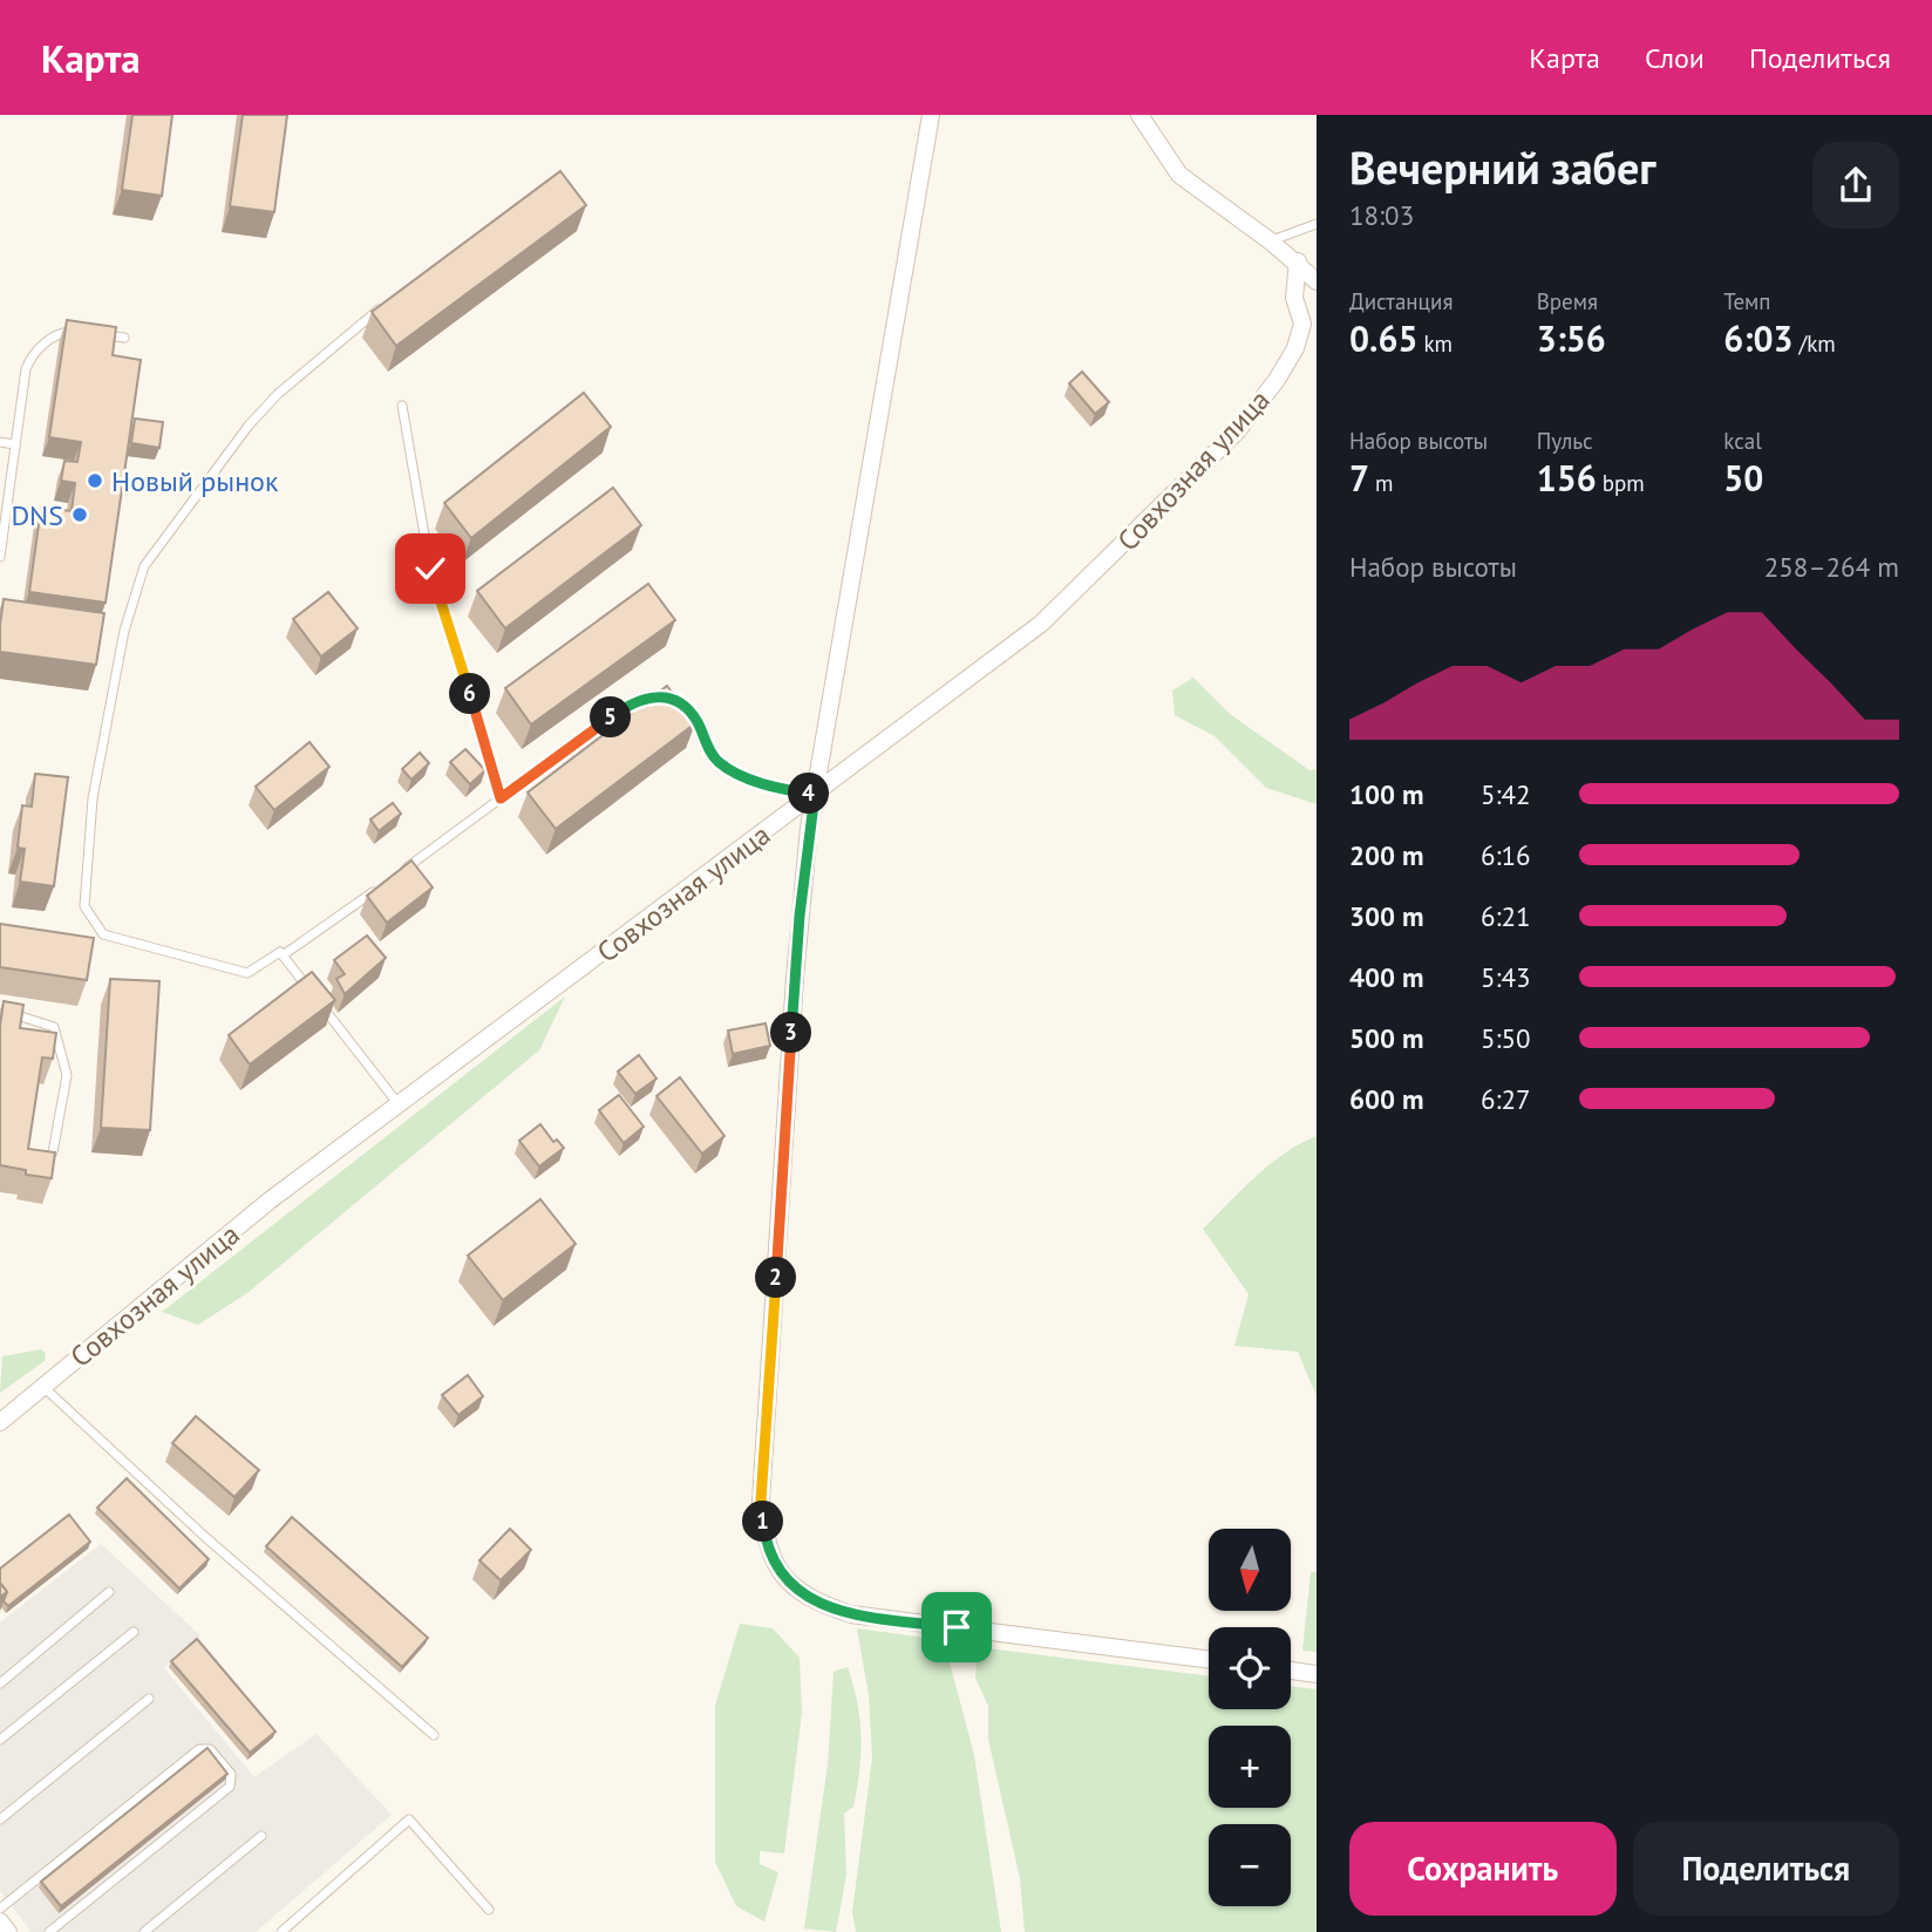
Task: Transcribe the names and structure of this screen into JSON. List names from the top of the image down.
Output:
{
  "streets": {
    "street": ["Совхозная улица"]
  },
  "places": ["Новый рынок", "DNS"],
  "north": "bottom",
  "page": {
    "header": "Карта",
    "nav": ["Карта", "Слои", "Поделиться"],
    "heading": ["Вечерний забег", "18:03"],
    "stats": [
      ["Дистанция", "0.65 km"],
      ["Время", "3:56"],
      ["Темп", "6:03 /km"],
      ["Набор высоты", "7 m"],
      ["Пульс", "156 bpm"],
      ["kcal", "50"]
    ],
    "chart": ["Набор высоты", "258–264 m"],
    "pins": [
      "6",
      "5",
      "4",
      "3",
      "2",
      "1"
    ],
    "list": [
      {
        "name": "100 m",
        "note": "5:42"
      },
      {
        "name": "200 m",
        "note": "6:16"
      },
      {
        "name": "300 m",
        "note": "6:21"
      },
      {
        "name": "400 m",
        "note": "5:43"
      },
      {
        "name": "500 m",
        "note": "5:50"
      },
      {
        "name": "600 m",
        "note": "6:27"
      }
    ],
    "map_buttons": ["+", "−"],
    "buttons": ["Сохранить", "Поделиться"]
  }
}
